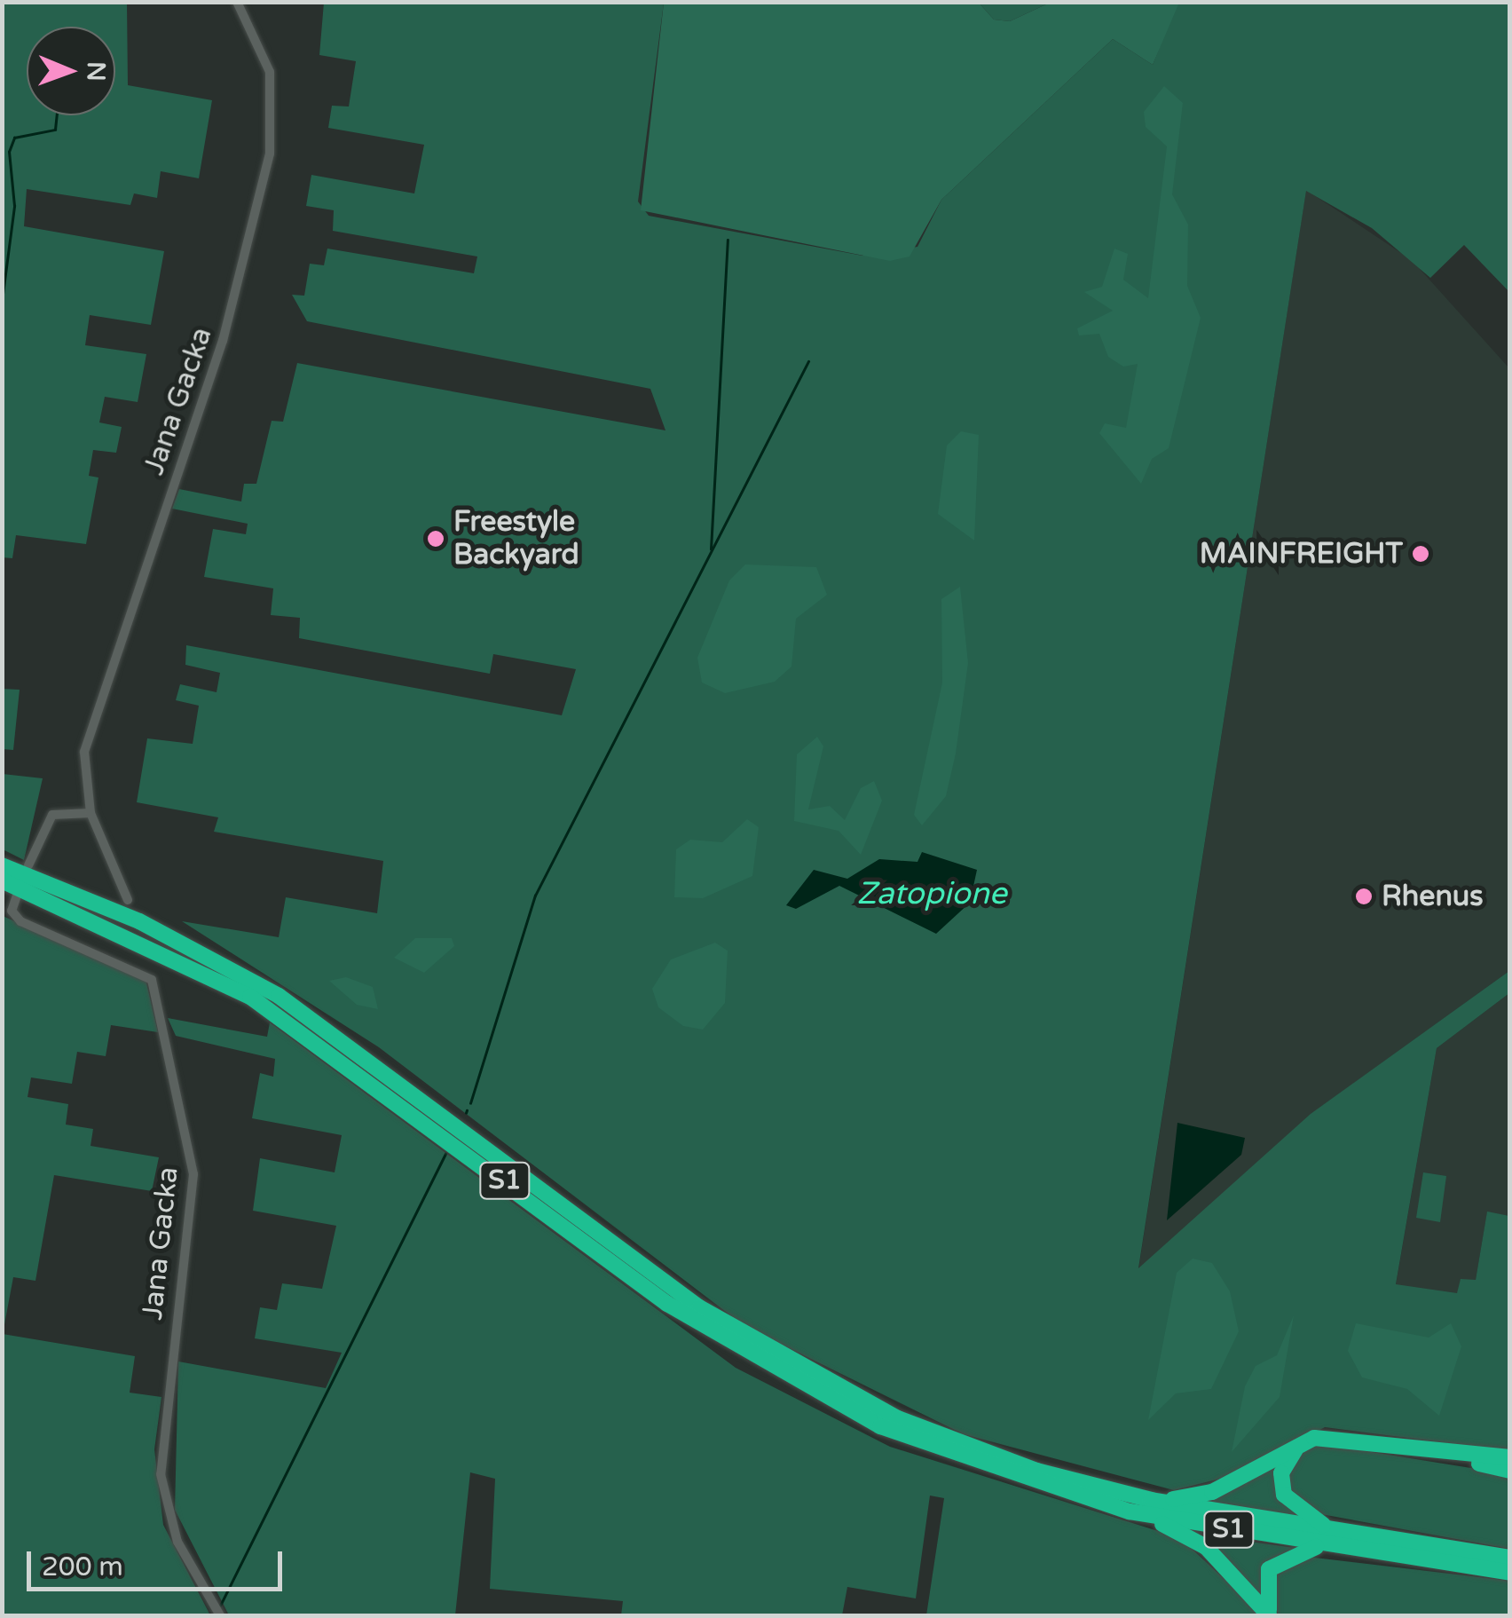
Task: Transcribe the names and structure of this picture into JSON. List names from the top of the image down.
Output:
{
  "streets": {
    "highway": ["S1"],
    "street": ["Jana Gacka"]
  },
  "water": ["Zatopione"],
  "places": ["Freestyle Backyard", "MAINFREIGHT", "Rhenus"],
  "scale_bar": "200 m",
  "north": "right"
}
